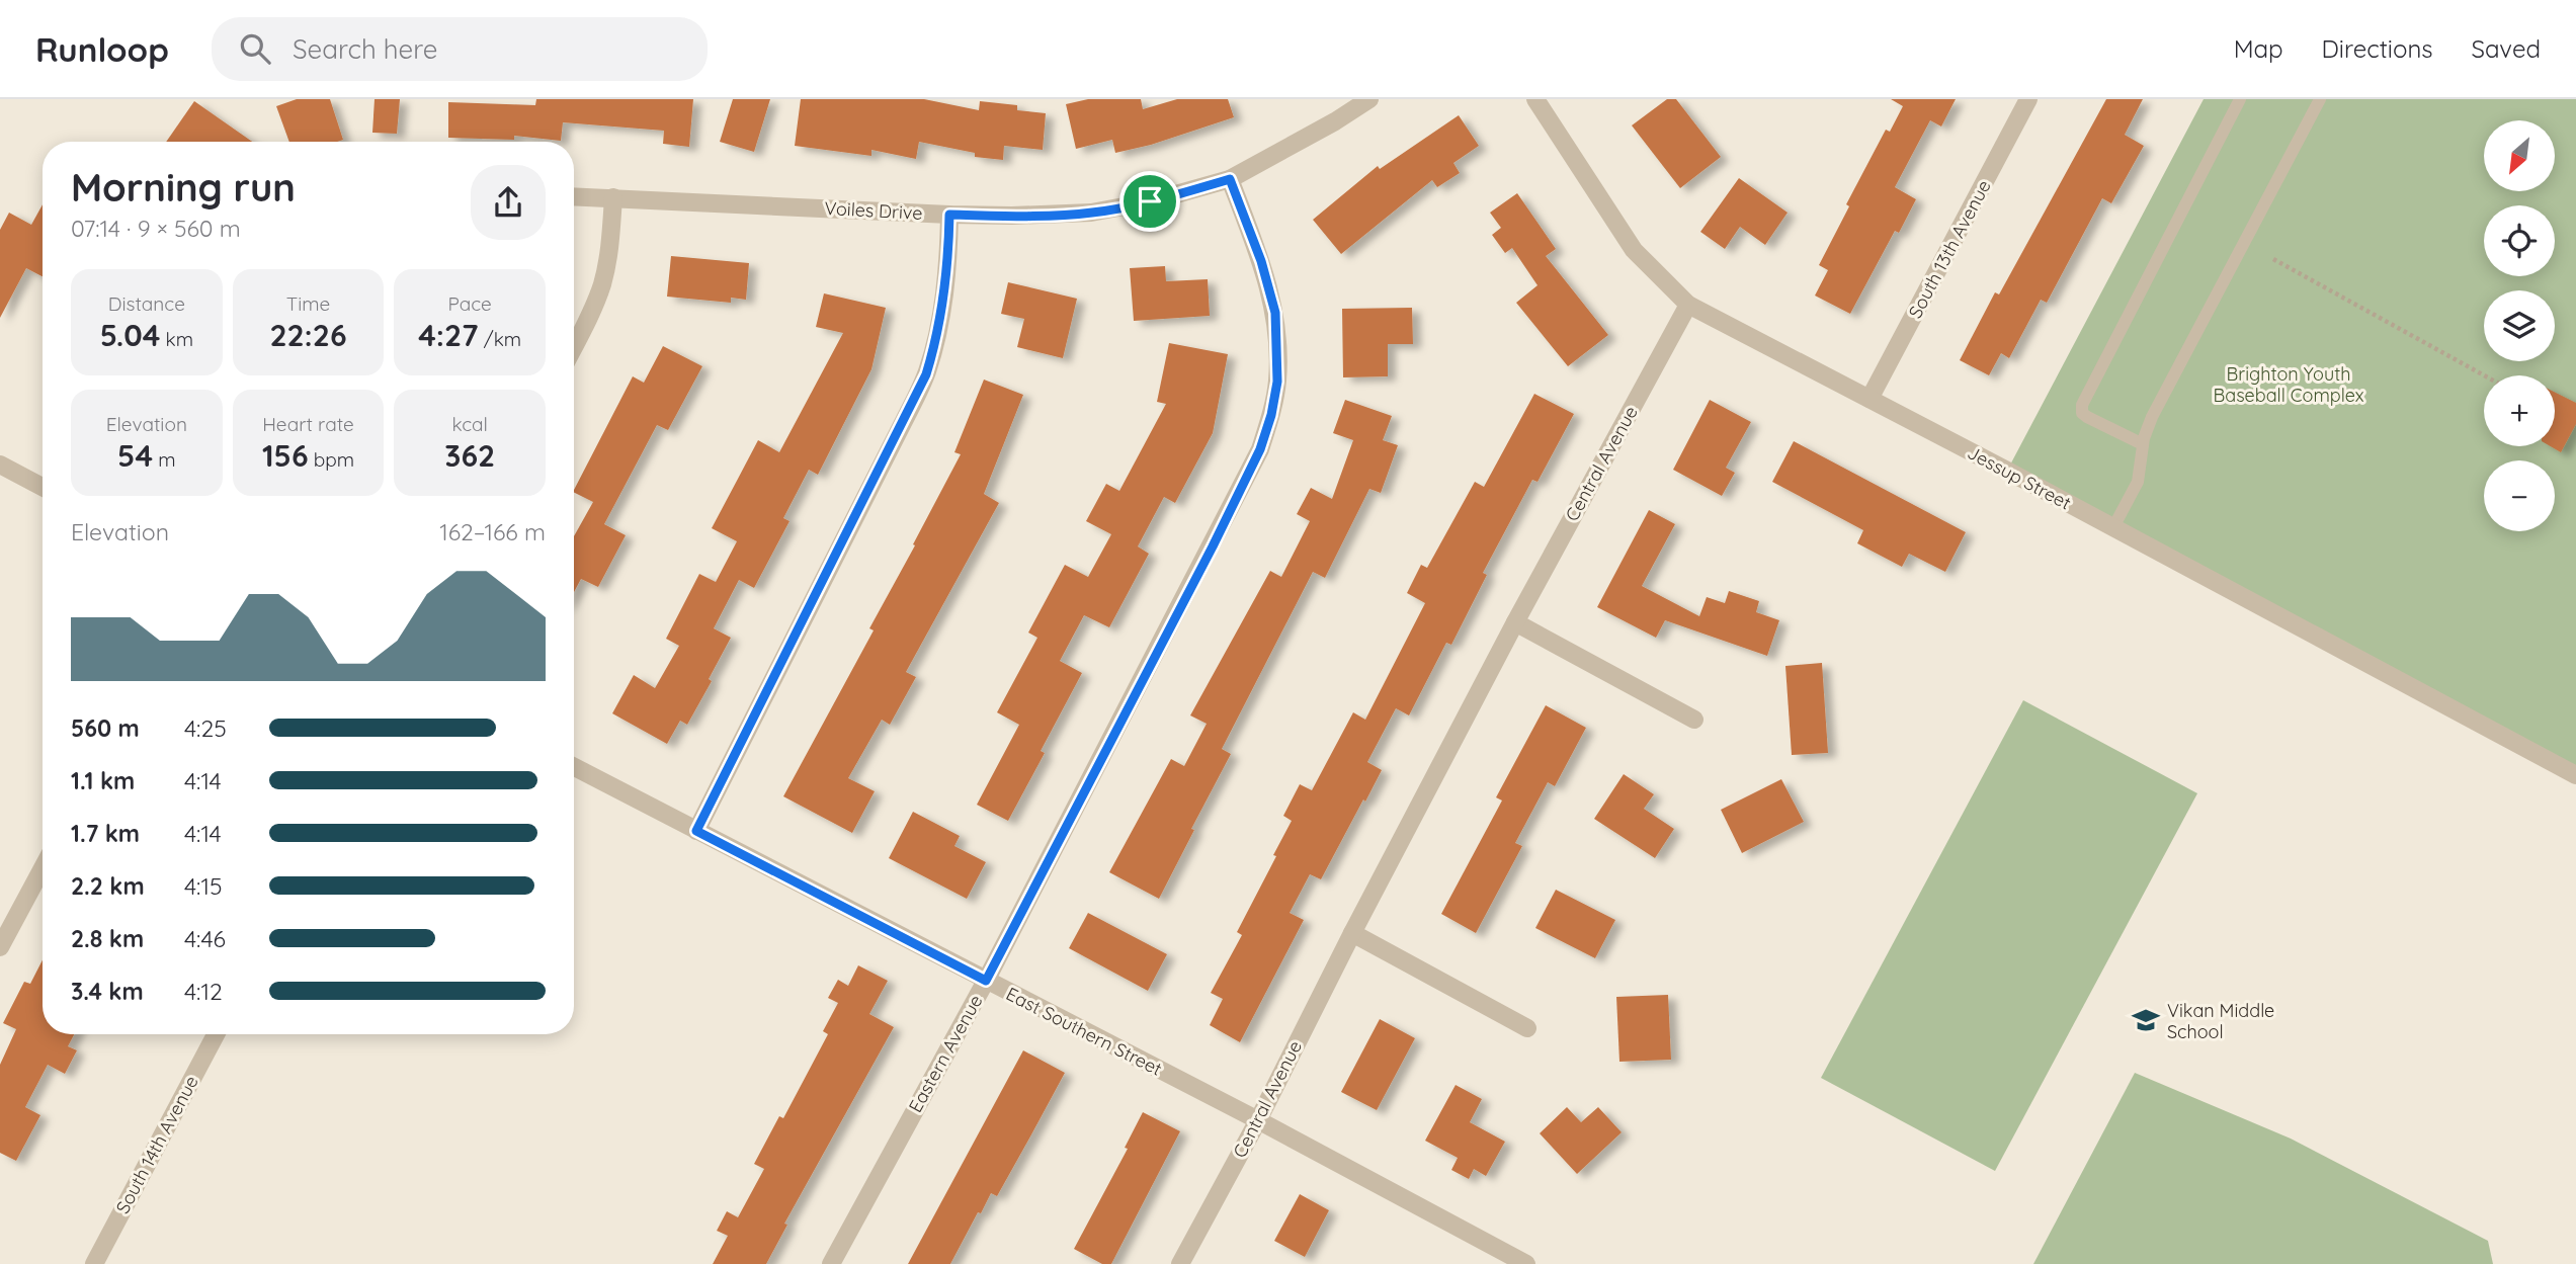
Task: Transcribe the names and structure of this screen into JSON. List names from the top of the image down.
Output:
{
  "streets": {
    "street": [
      "Voiles Drive",
      "South 13th Avenue",
      "Central Avenue",
      "Jessup Street",
      "East Southern Street",
      "Eastern Avenue",
      "South 14th Avenue"
    ]
  },
  "crossings": [
    ["Voiles Drive", "Eastern Avenue"],
    ["South 13th Avenue", "Jessup Street"],
    ["Central Avenue", "Jessup Street"],
    ["Central Avenue", "East Southern Street"],
    ["East Southern Street", "Eastern Avenue"]
  ],
  "parks": ["Brighton Youth Baseball Complex"],
  "places": {
    "school or university": ["Vikan Middle School"]
  },
  "north": "bottom left",
  "page": {
    "header": "Runloop",
    "search": "Search here",
    "nav": ["Map", "Directions", "Saved"],
    "map_buttons": ["+", "−"],
    "heading": ["Morning run", "07:14 · 9 × 560 m"],
    "stats": [
      ["Distance", "5.04 km"],
      ["Time", "22:26"],
      ["Pace", "4:27 /km"],
      ["Elevation", "54 m"],
      ["Heart rate", "156 bpm"],
      ["kcal", "362"]
    ],
    "chart": ["Elevation", "162–166 m"],
    "list": [
      {
        "name": "560 m",
        "note": "4:25"
      },
      {
        "name": "1.1 km",
        "note": "4:14"
      },
      {
        "name": "1.7 km",
        "note": "4:14"
      },
      {
        "name": "2.2 km",
        "note": "4:15"
      },
      {
        "name": "2.8 km",
        "note": "4:46"
      },
      {
        "name": "3.4 km",
        "note": "4:12"
      }
    ]
  }
}
